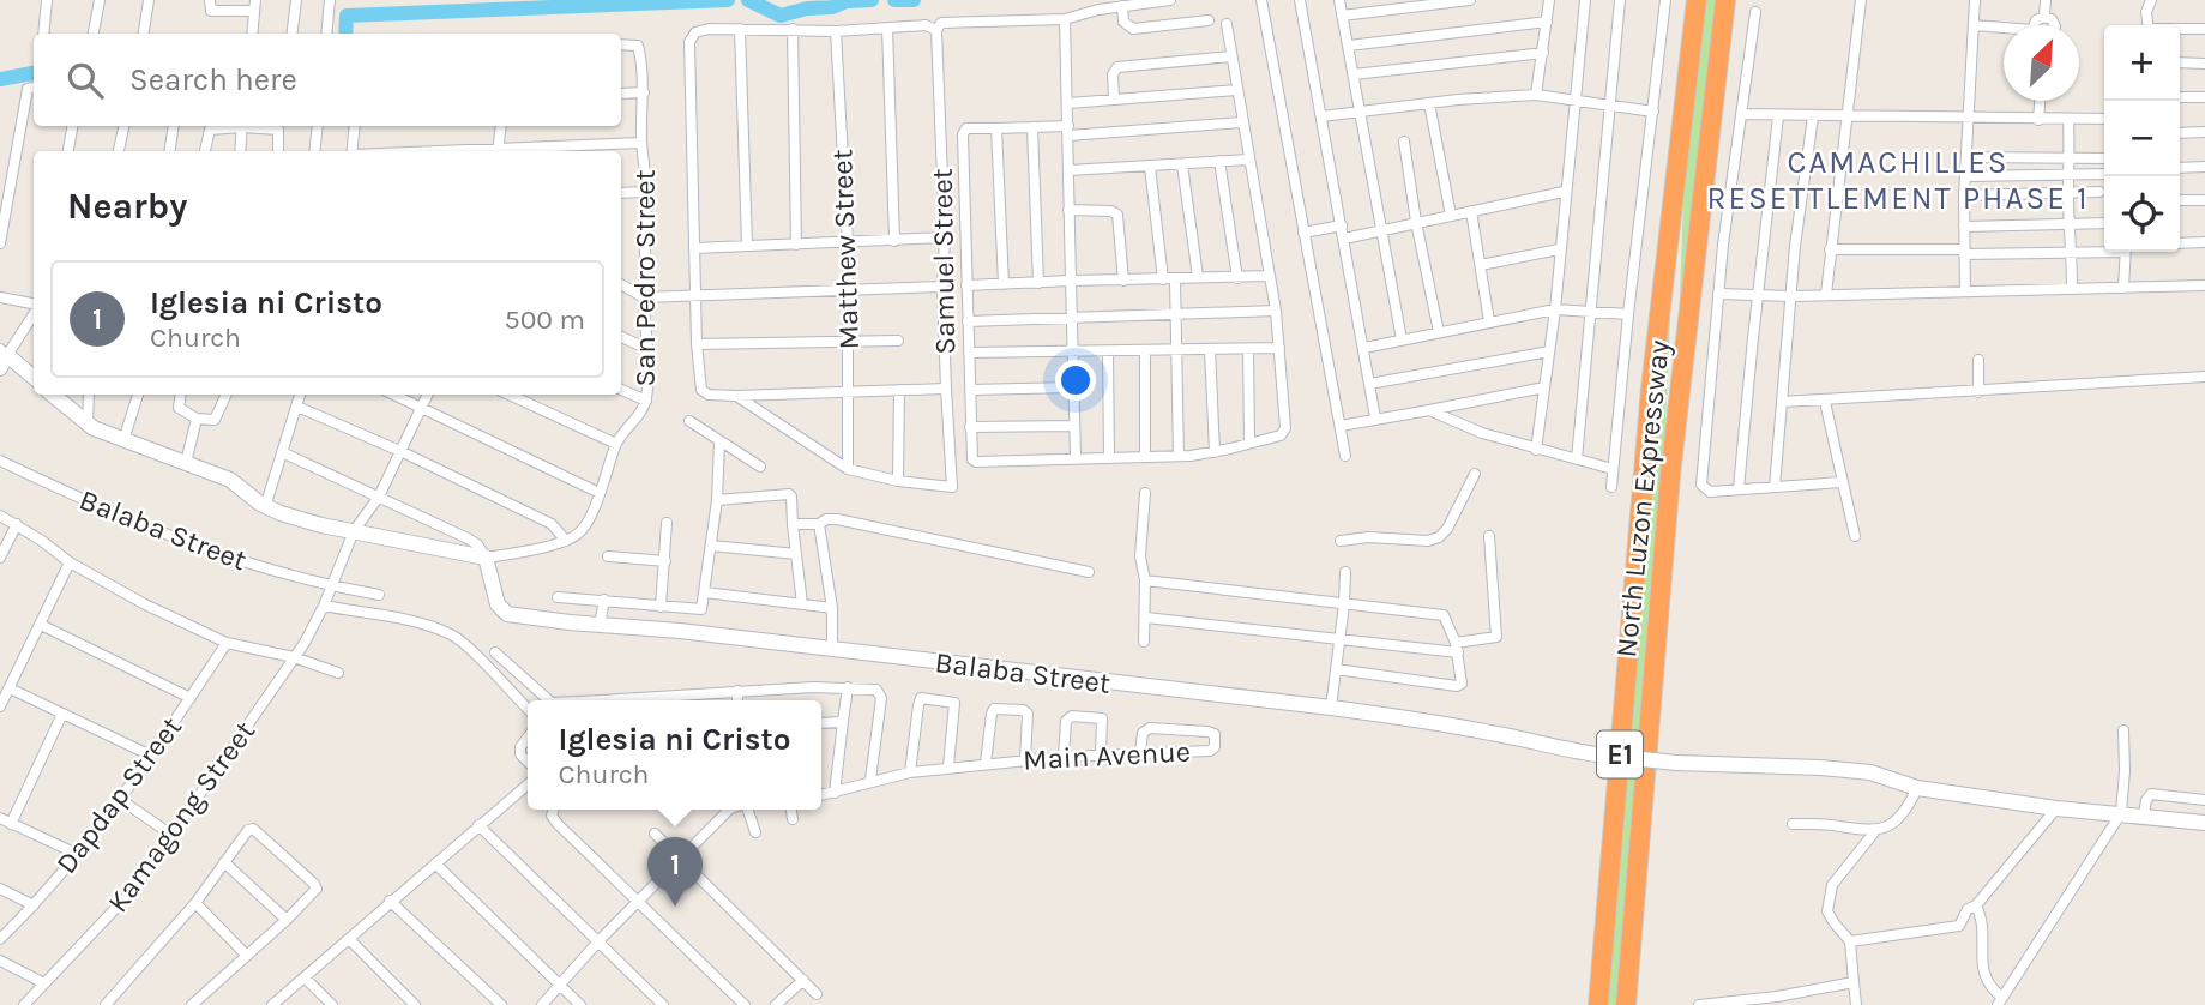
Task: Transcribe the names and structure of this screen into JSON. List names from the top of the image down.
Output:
{
  "streets": {
    "highway": ["North Luzon Expressway", "E1"],
    "street": [
      "Matthew Street",
      "Samuel Street",
      "San Pedro Street",
      "Balaba Street",
      "Main Avenue",
      "Dapdap Street",
      "Kamagong Street"
    ]
  },
  "crossings": [
    ["North Luzon Expressway", "E1"],
    ["Balaba Street", "Kamagong Street"]
  ],
  "districts": ["CAMACHILLES RESETTLEMENT PHASE 1"],
  "north": "top right",
  "page": {
    "map_buttons": ["+", "−"],
    "search": "Search here",
    "heading": "Nearby",
    "list": [
      {
        "mark": "1",
        "name": "Iglesia ni Cristo",
        "note": "Church",
        "value": "500 m"
      }
    ],
    "popup": ["Iglesia ni Cristo", "Church"],
    "pins": "1"
  }
}
